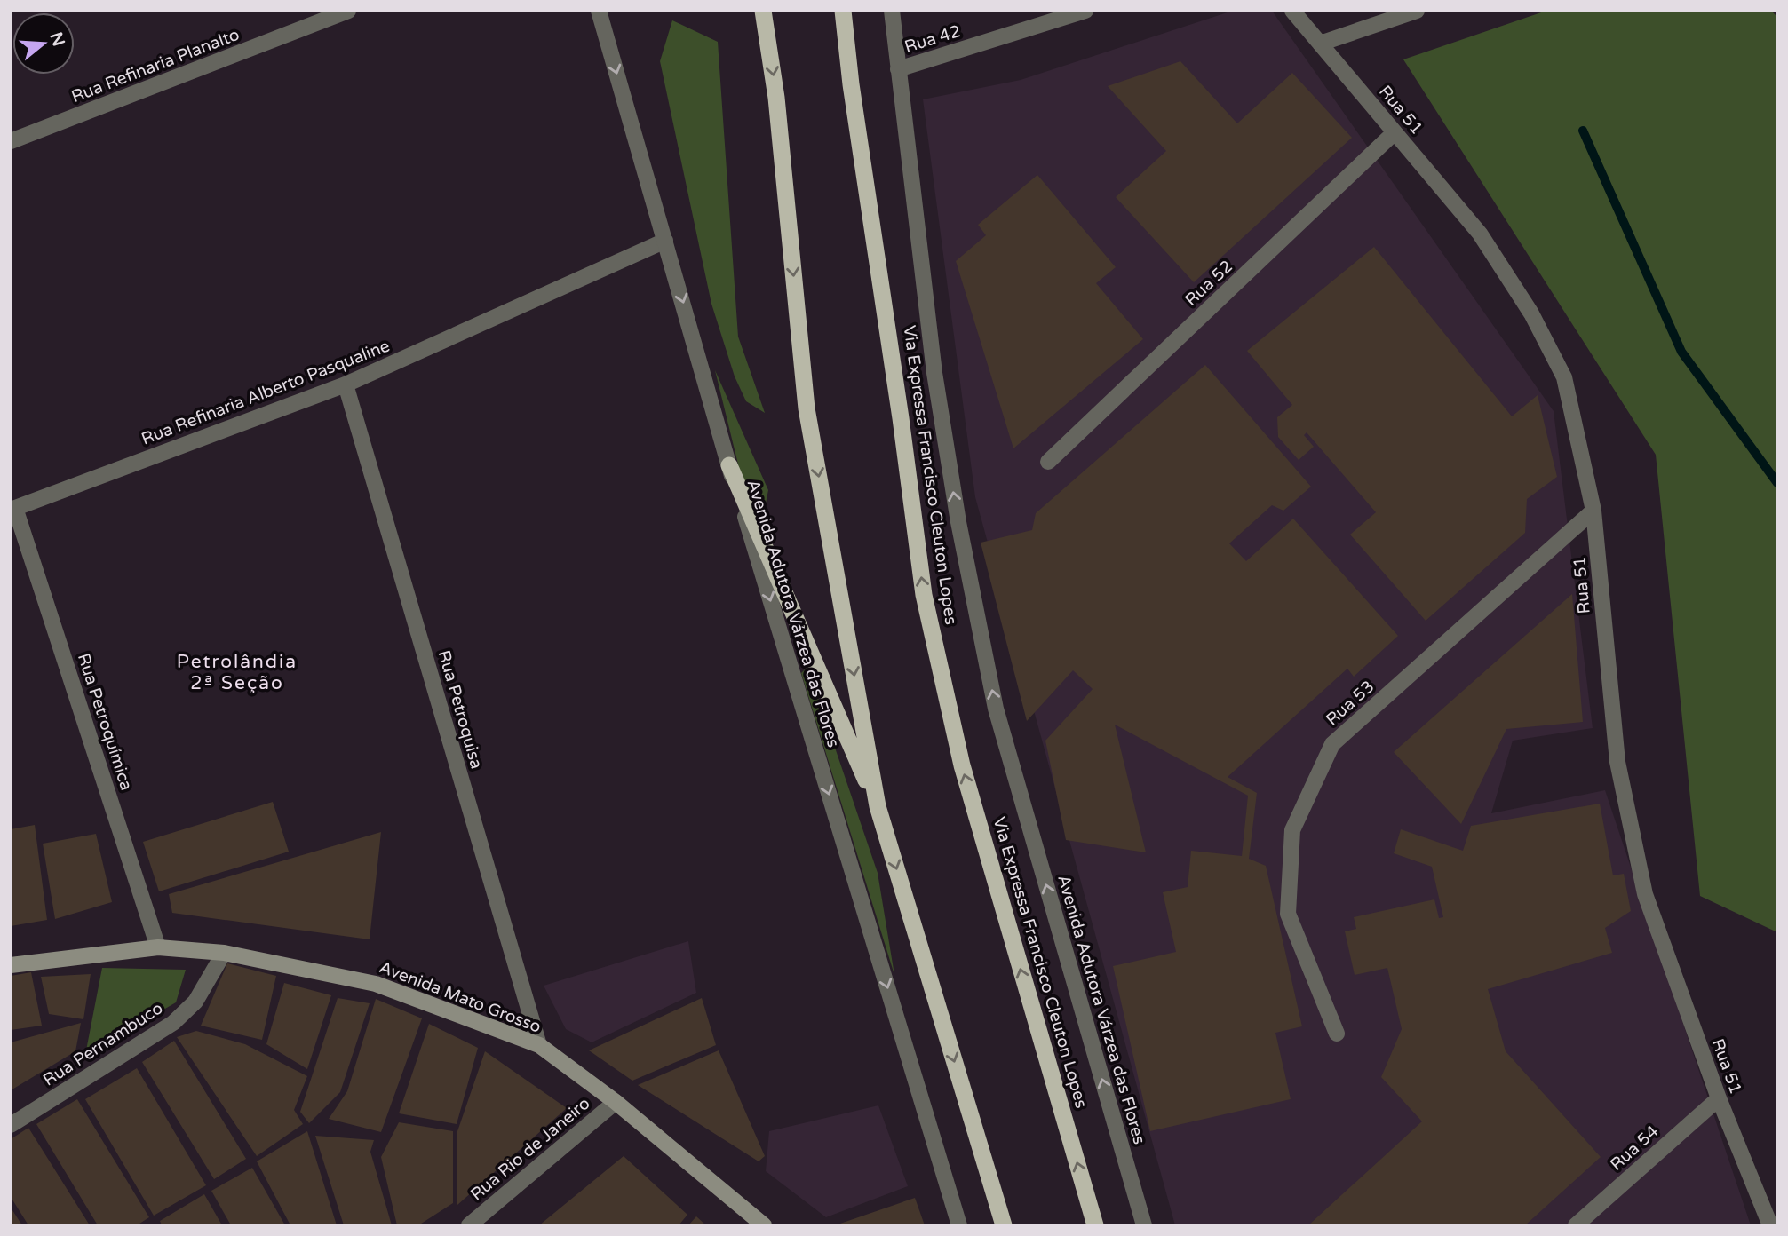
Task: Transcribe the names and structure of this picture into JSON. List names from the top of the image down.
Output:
{
  "streets": {
    "highway": ["Via Expressa Francisco Cleuton Lopes"],
    "main road": ["Avenida Mato Grosso"],
    "street": [
      "Rua 42",
      "Rua Refinaria Planalto",
      "Rua 51",
      "Rua 52",
      "Rua Refinaria Alberto Pasqualine",
      "Avenida Adutora Várzea das Flores",
      "Rua 53",
      "Rua Petroquisa",
      "Rua Petroquímica",
      "Rua Pernambuco",
      "Rua 54",
      "Rua Rio de Janeiro"
    ]
  },
  "crossings": [
    ["Rua 42", "Avenida Adutora Várzea das Flores"],
    ["Rua 51", "Rua 52"],
    ["Rua 51", "Rua 53"],
    ["Rua 51", "Rua 54"],
    ["Rua Refinaria Alberto Pasqualine", "Avenida Adutora Várzea das Flores"],
    ["Rua Refinaria Alberto Pasqualine", "Rua Petroquisa"],
    ["Rua Refinaria Alberto Pasqualine", "Rua Petroquímica"],
    ["Rua Petroquisa", "Avenida Mato Grosso"],
    ["Rua Petroquímica", "Avenida Mato Grosso"],
    ["Avenida Mato Grosso", "Rua Pernambuco"],
    ["Avenida Mato Grosso", "Rua Rio de Janeiro"]
  ],
  "districts": ["Petrolândia 2ª Seção"],
  "north": "right"
}
